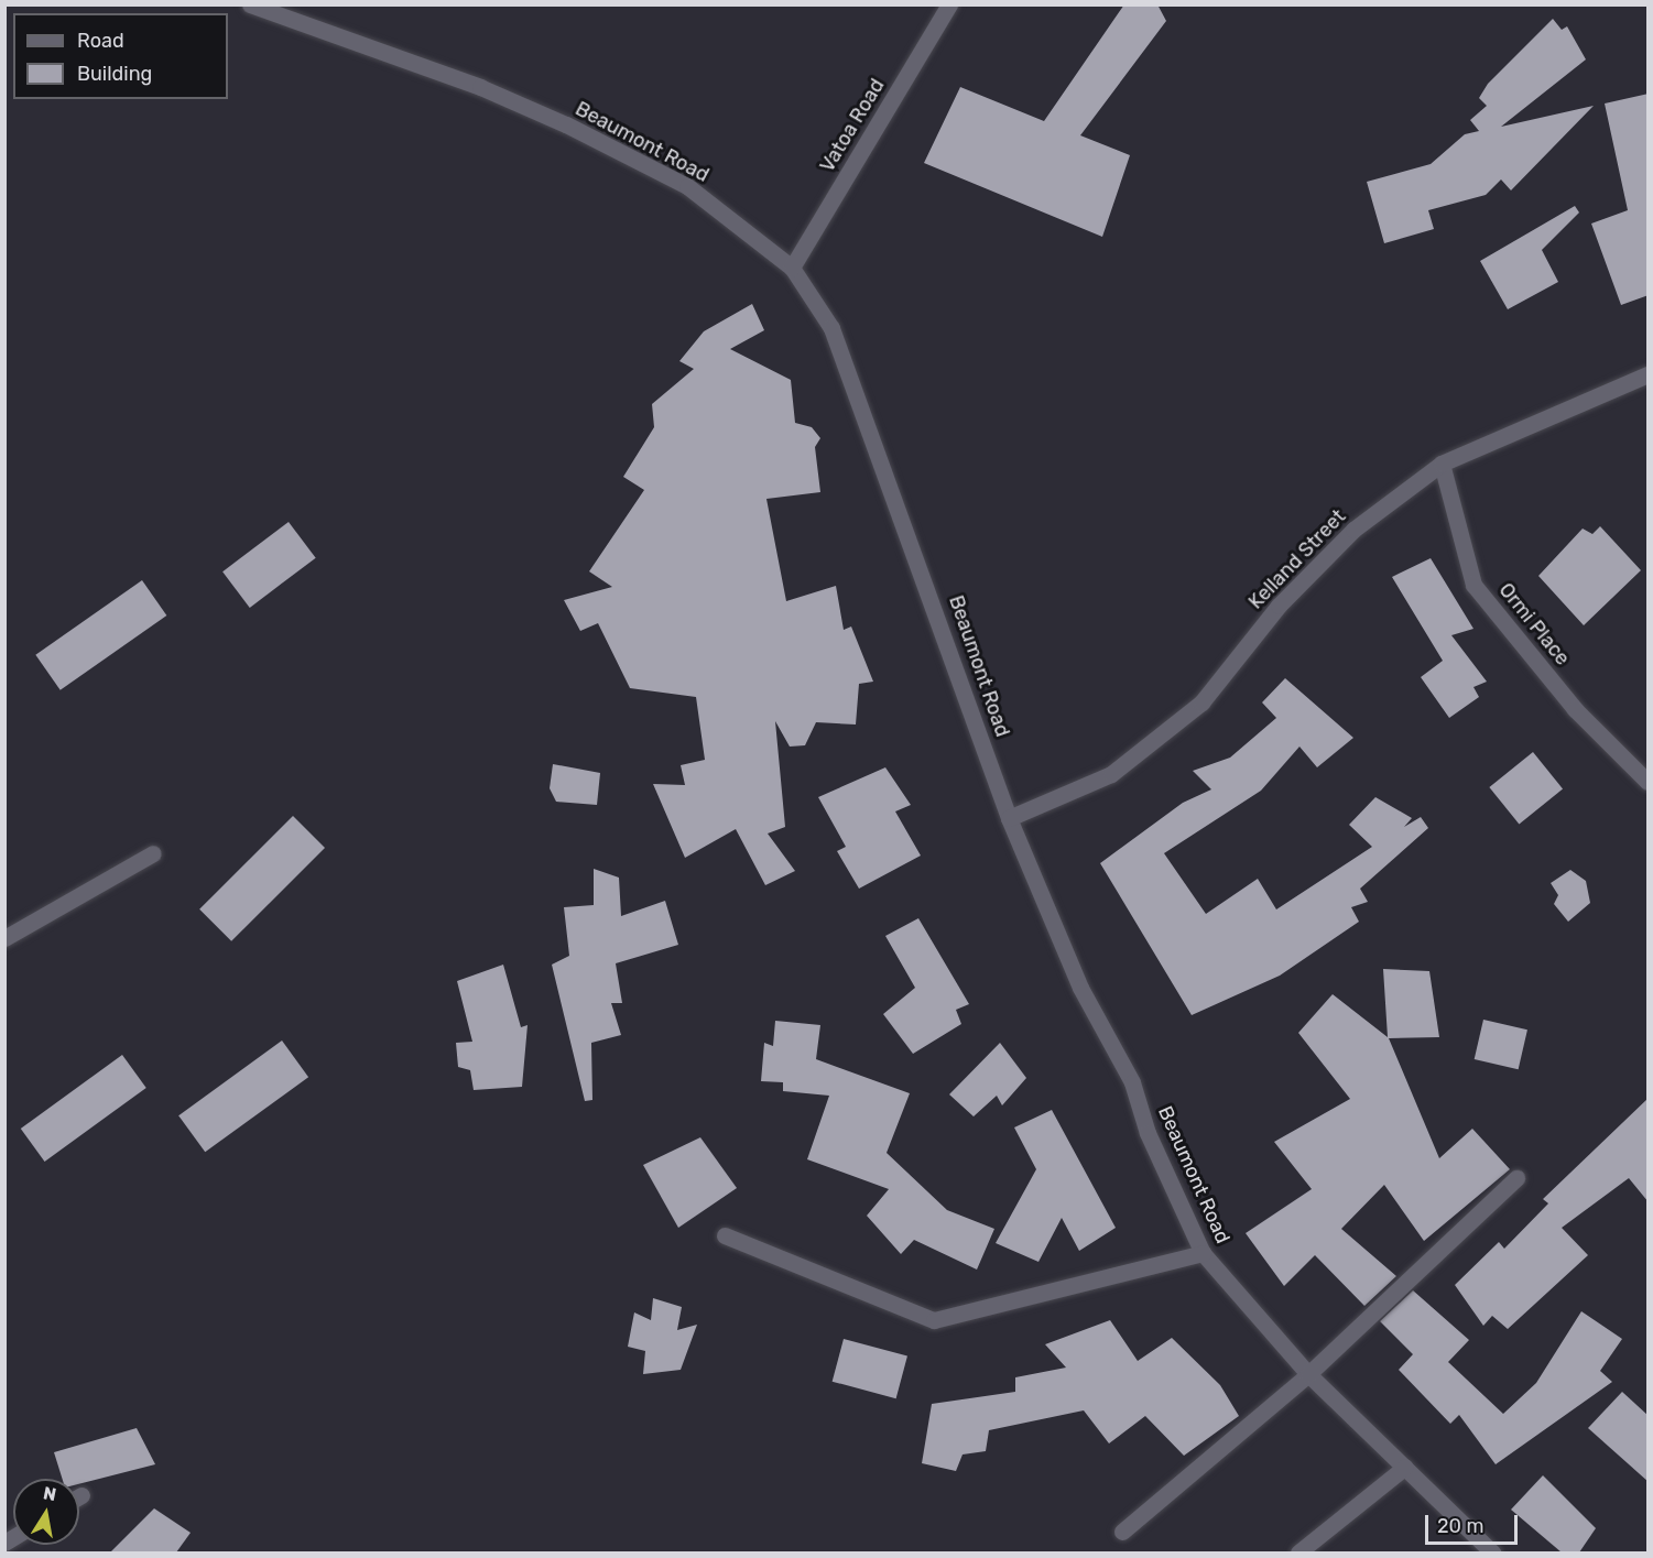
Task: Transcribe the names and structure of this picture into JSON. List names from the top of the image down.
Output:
{
  "streets": {
    "street": [
      "Vatoa Road",
      "Beaumont Road",
      "Kelland Street",
      "Ormi Place"
    ]
  },
  "crossings": [
    ["Vatoa Road", "Beaumont Road"],
    ["Beaumont Road", "Kelland Street"],
    ["Kelland Street", "Ormi Place"]
  ],
  "legend": ["Road", "Building"],
  "scale_bar": "20 m",
  "north": "top"
}
